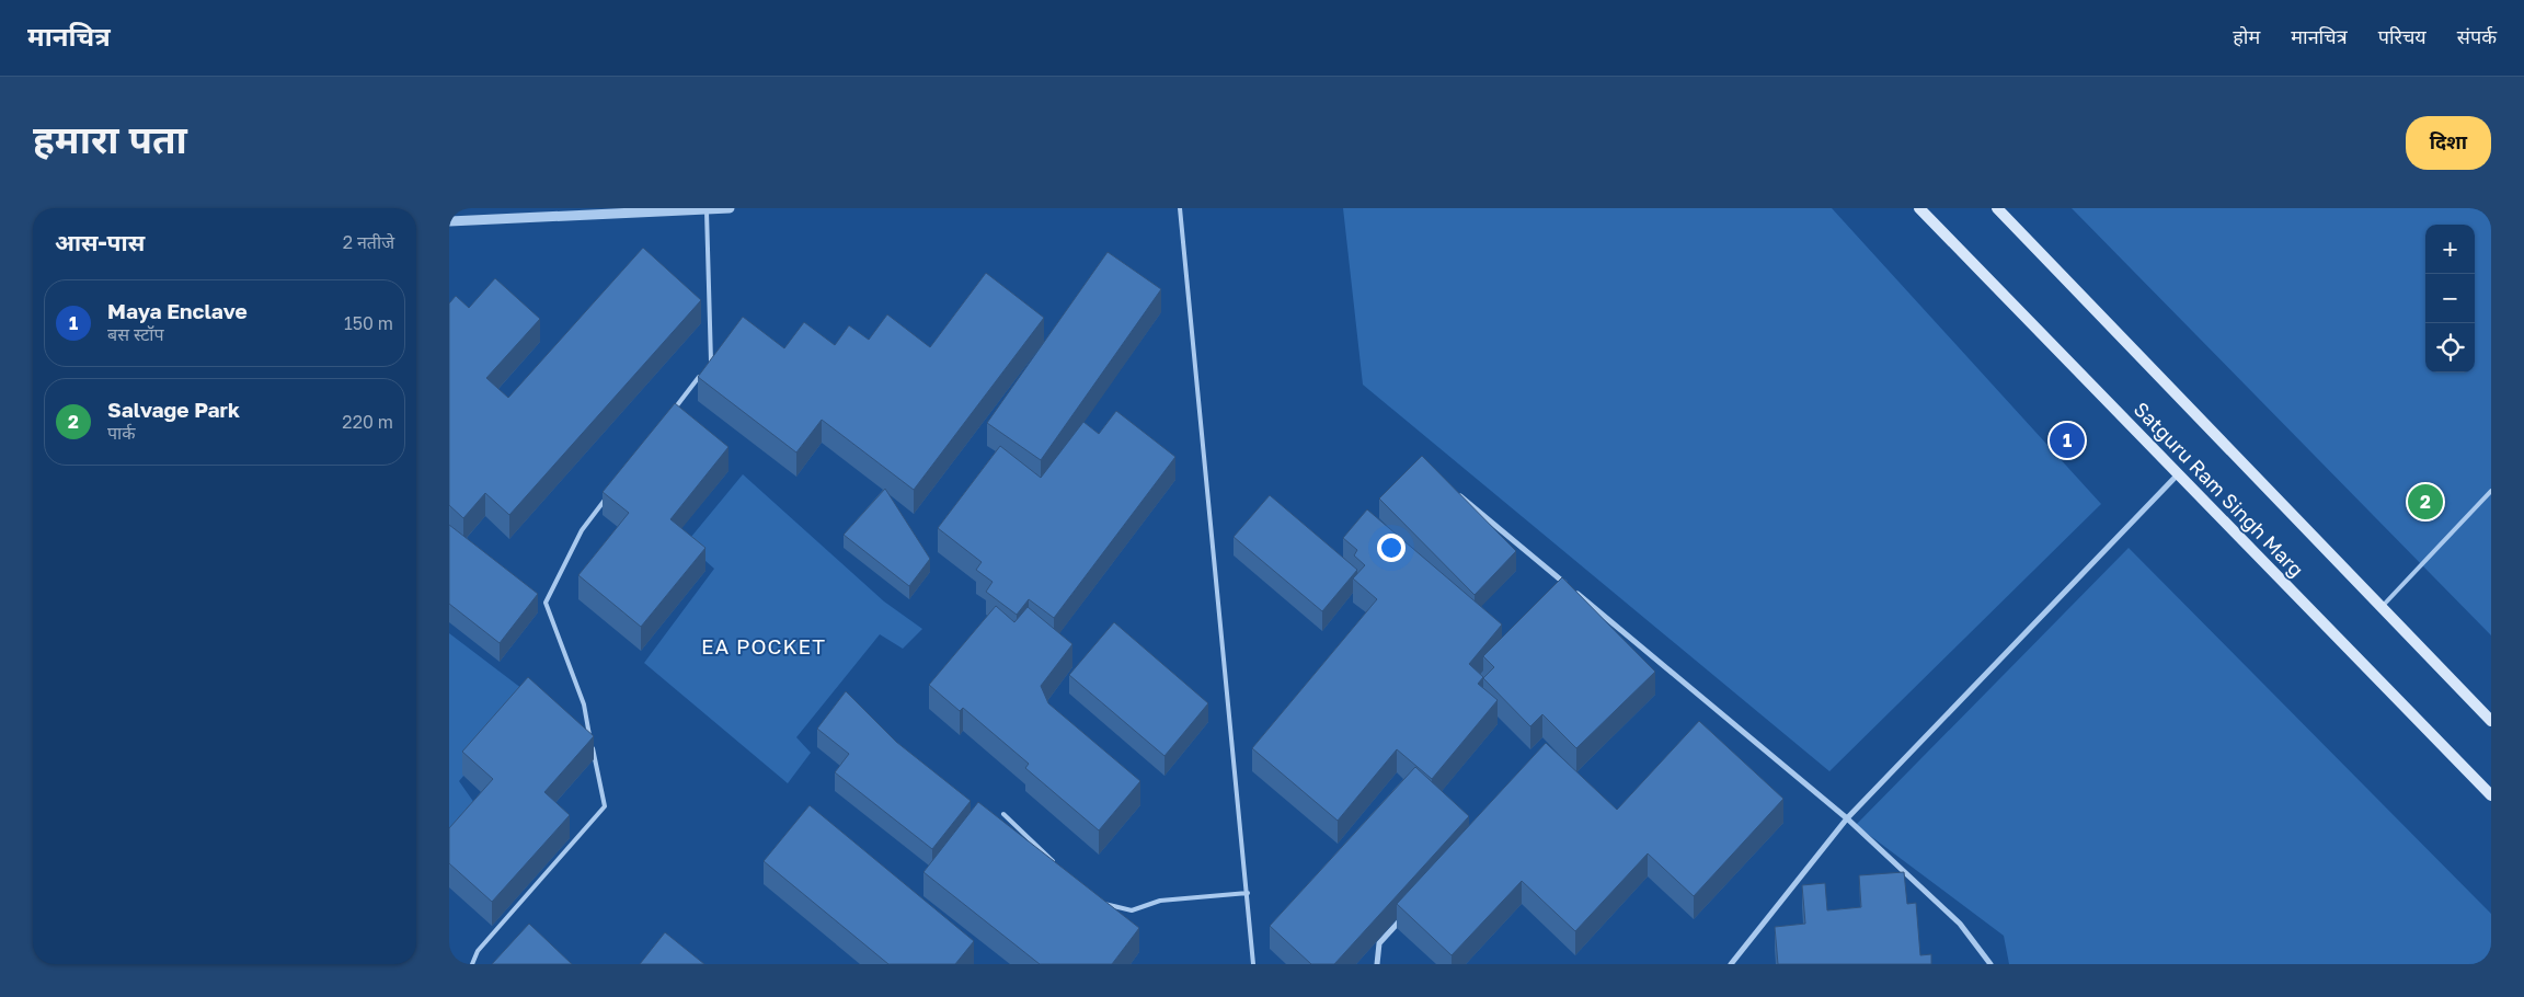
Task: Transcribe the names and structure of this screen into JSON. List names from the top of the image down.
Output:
{
  "streets": {
    "main road": ["Satguru Ram Singh Marg"]
  },
  "districts": ["EA POCKET"],
  "page": {
    "header": "मानचित्र",
    "nav": [
      "होम",
      "मानचित्र",
      "परिचय",
      "संपर्क"
    ],
    "title": "हमारा पता",
    "buttons": "दिशा",
    "heading": ["आस-पास", "2 नतीजे"],
    "map_buttons": ["+", "−"],
    "list": [
      {
        "mark": "1",
        "name": "Maya Enclave",
        "note": "बस स्टॉप",
        "value": "150 m"
      },
      {
        "mark": "2",
        "name": "Salvage Park",
        "note": "पार्क",
        "value": "220 m"
      }
    ],
    "pins": ["1", "2"]
  }
}
